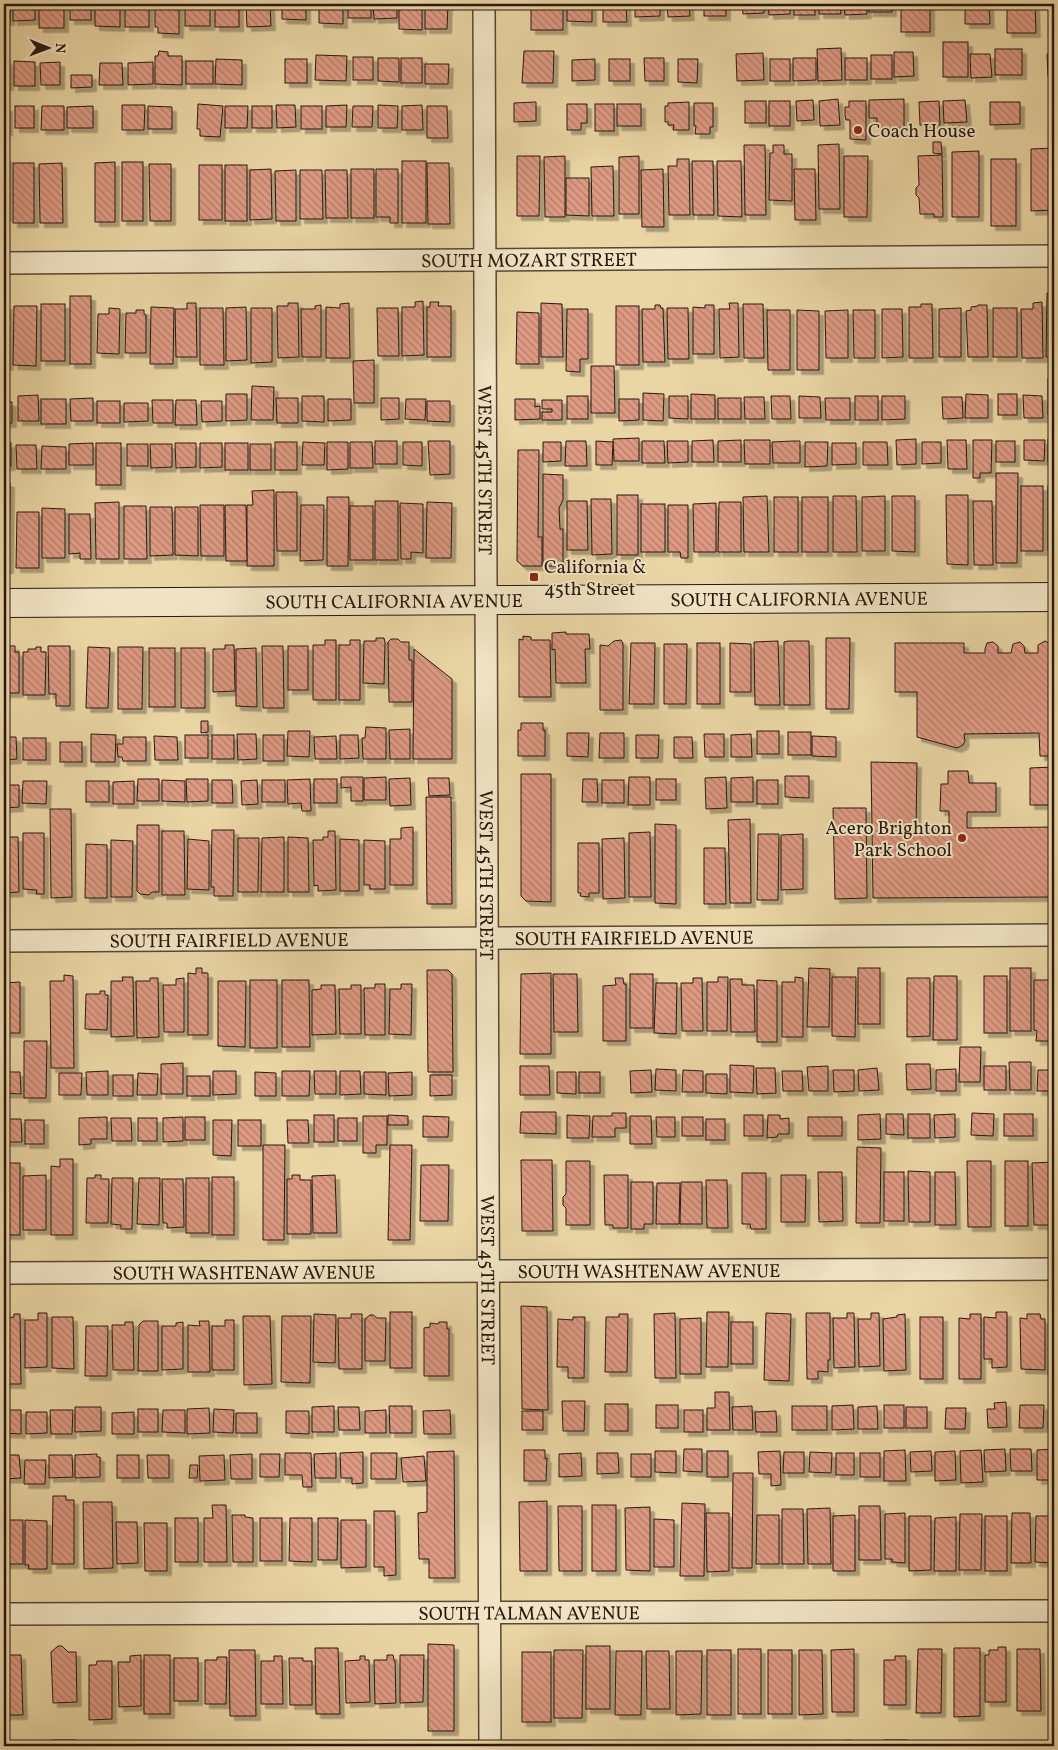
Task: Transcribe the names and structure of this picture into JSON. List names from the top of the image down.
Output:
{
  "streets": {
    "main road": ["SOUTH CALIFORNIA AVENUE"],
    "street": [
      "SOUTH MOZART STREET",
      "WEST 45TH STREET",
      "SOUTH FAIRFIELD AVENUE",
      "SOUTH WASHTENAW AVENUE",
      "SOUTH TALMAN AVENUE"
    ]
  },
  "crossings": [
    ["SOUTH MOZART STREET", "WEST 45TH STREET"],
    ["WEST 45TH STREET", "SOUTH CALIFORNIA AVENUE"],
    ["WEST 45TH STREET", "SOUTH FAIRFIELD AVENUE"],
    ["WEST 45TH STREET", "SOUTH WASHTENAW AVENUE"],
    ["WEST 45TH STREET", "SOUTH TALMAN AVENUE"]
  ],
  "places": {
    "other": ["Coach House", "Acero Brighton Park School"],
    "transit": ["California & 45th Street"]
  },
  "north": "right"
}
